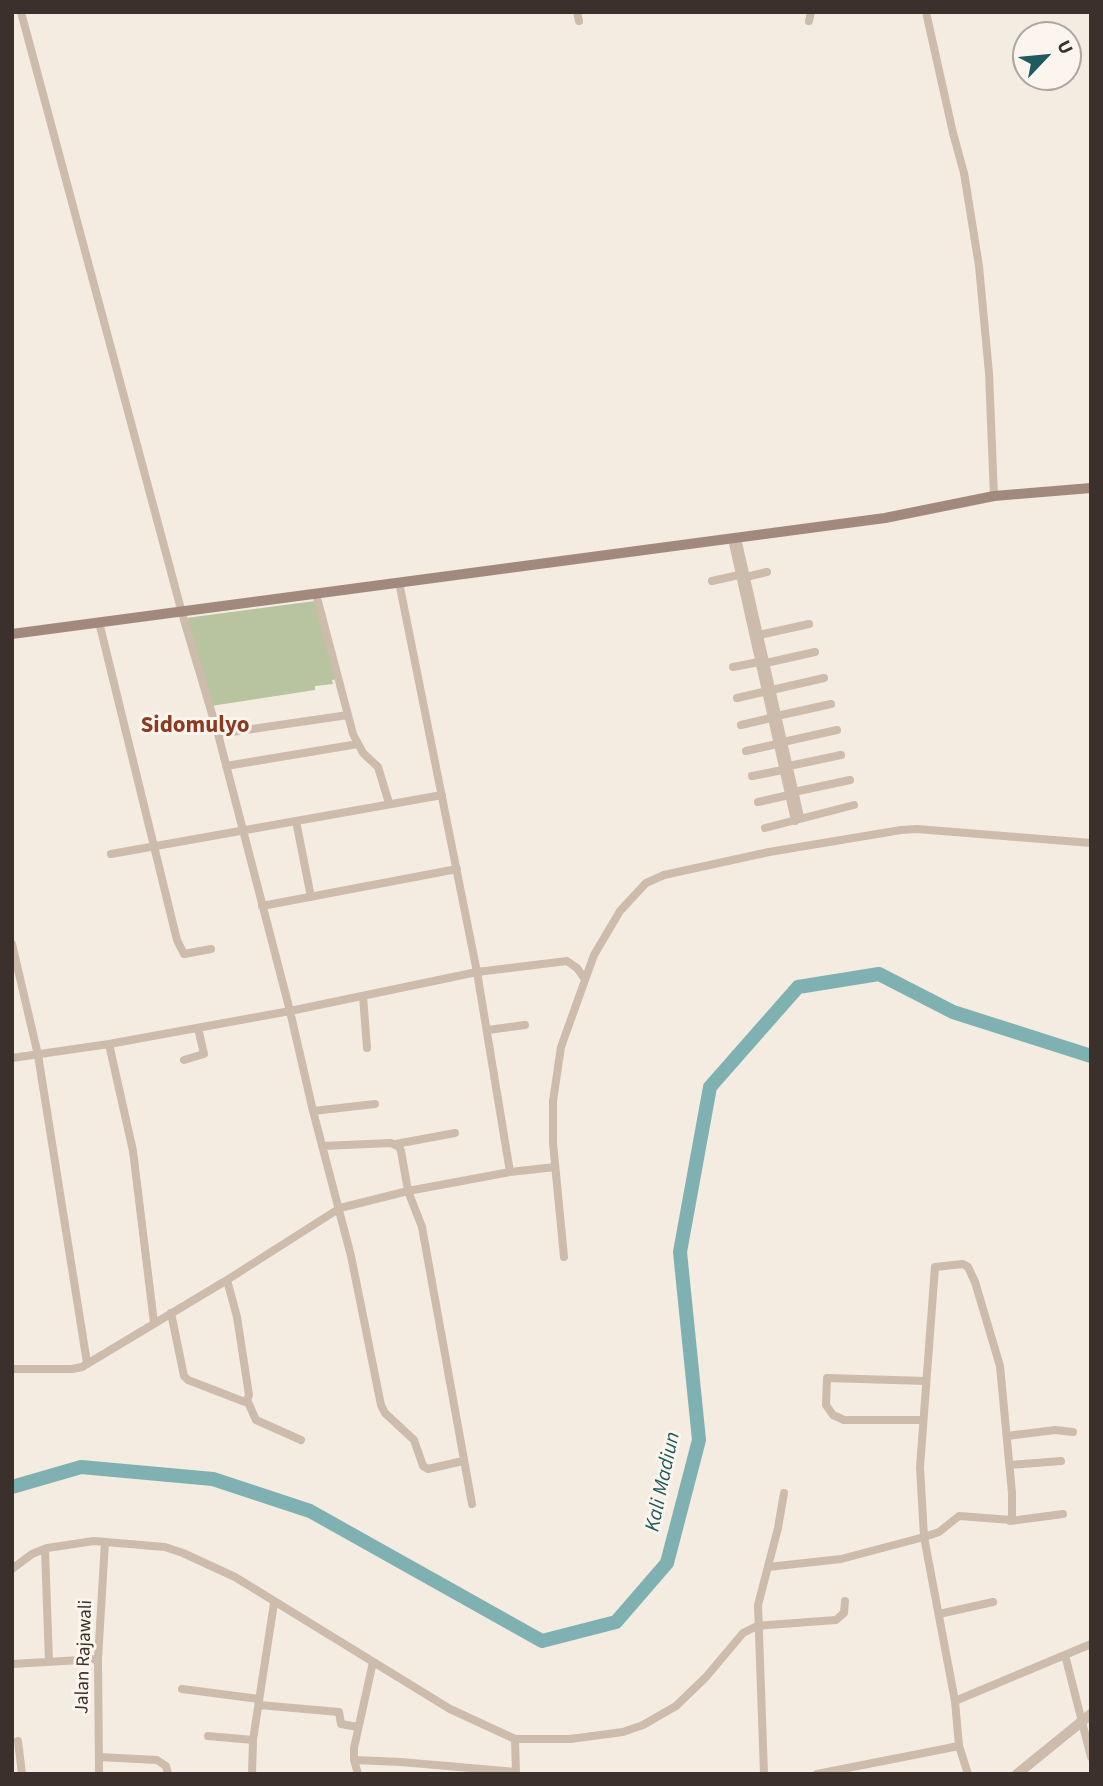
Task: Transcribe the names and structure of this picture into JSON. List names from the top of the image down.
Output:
{
  "streets": {
    "street": ["Jalan Rajawali"]
  },
  "districts": ["Sidomulyo"],
  "water": ["Kali Madiun"],
  "north": "top right"
}
